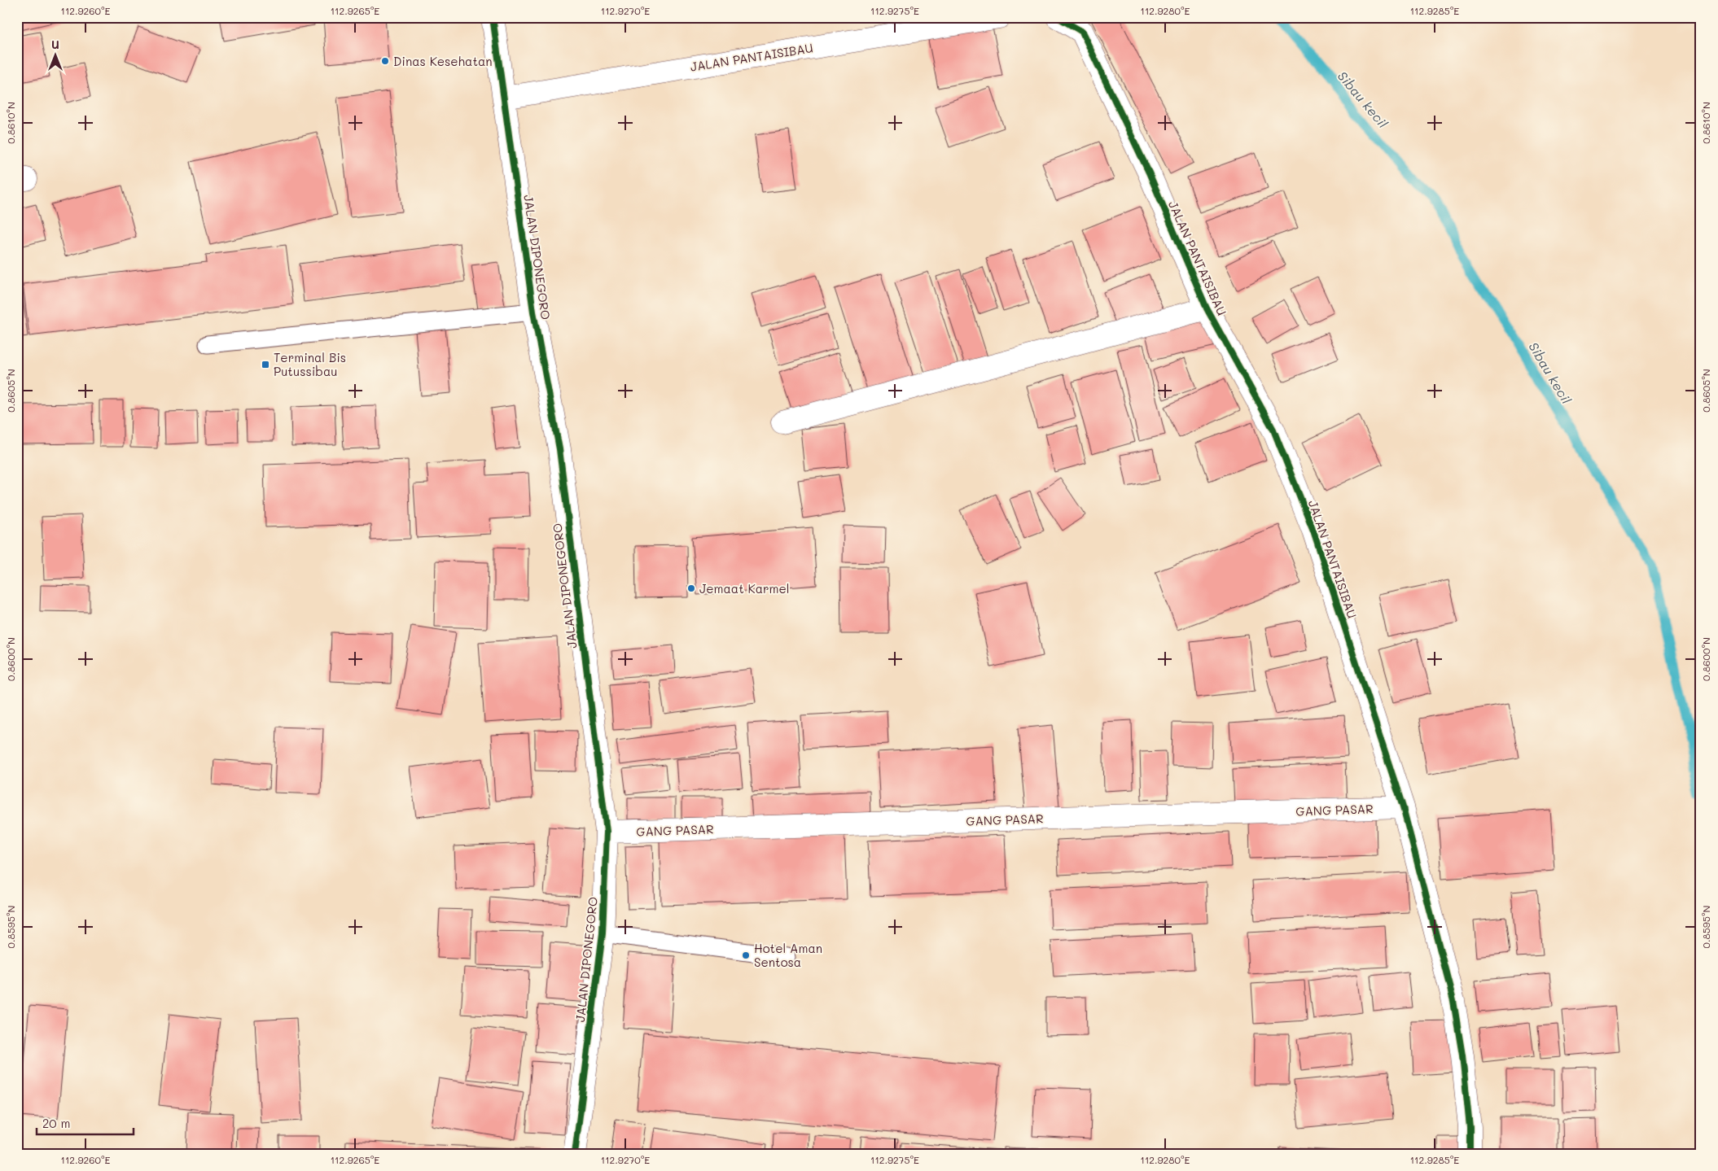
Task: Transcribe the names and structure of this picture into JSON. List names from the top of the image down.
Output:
{
  "streets": {
    "street": ["JALAN PANTAISIBAU", "JALAN DIPONEGORO", "GANG PASAR"]
  },
  "crossings": [
    ["JALAN PANTAISIBAU", "JALAN DIPONEGORO"],
    ["JALAN PANTAISIBAU", "GANG PASAR"],
    ["JALAN DIPONEGORO", "GANG PASAR"]
  ],
  "water": ["Sibau kecil"],
  "places": {
    "other": ["Dinas Kesehatan", "Jemaat Karmel", "Hotel Aman Sentosa"],
    "transit": ["Terminal Bis Putussibau"]
  },
  "scale_bar": "20 m",
  "north": "top",
  "coordinates": [
    "112.9260°E",
    "112.9265°E",
    "112.9270°E",
    "112.9275°E",
    "112.9280°E",
    "112.9285°E",
    "0.8610°N",
    "0.8605°N",
    "0.8600°N",
    "0.8595°N"
  ]
}
